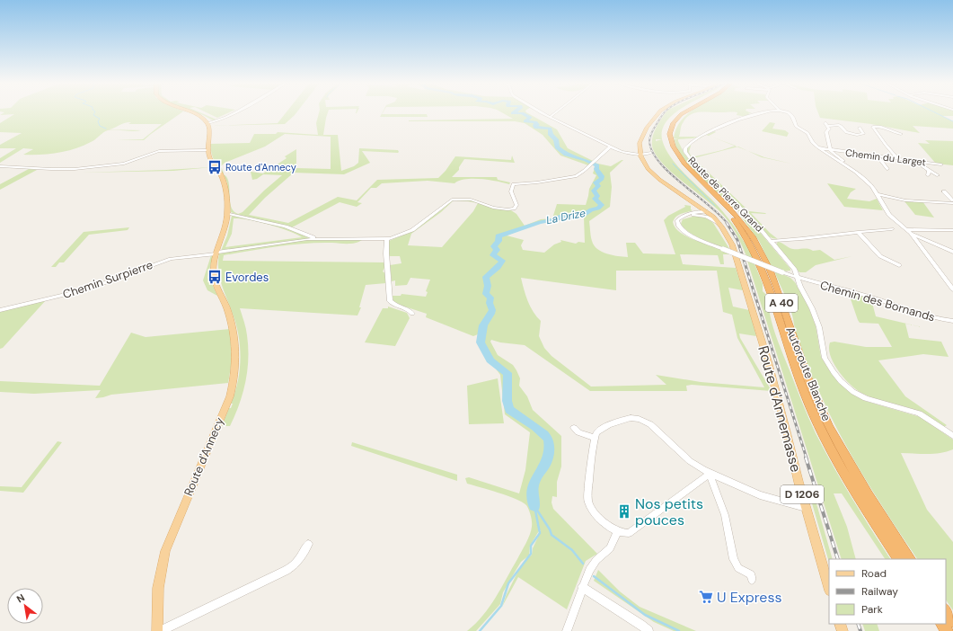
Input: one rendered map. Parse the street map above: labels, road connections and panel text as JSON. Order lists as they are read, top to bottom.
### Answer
{
  "streets": {
    "highway": ["A 40", "Autoroute Blanche"],
    "main road": ["Route d'Annemasse", "Route d'Annecy", "D 1206"],
    "street": [
      "Chemin du Larget",
      "Route de Pierre Grand",
      "Chemin Surpierre",
      "Chemin des Bornands"
    ]
  },
  "crossings": [
    ["Route de Pierre Grand", "Chemin des Bornands"],
    ["Chemin Surpierre", "Route d'Annecy"],
    ["Route d'Annemasse", "D 1206"]
  ],
  "water": ["La Drize"],
  "places": {
    "bus stop": ["Route d'Annecy", "Evordes"],
    "building": ["Nos petits pouces"],
    "supermarket": ["U Express"]
  },
  "legend": ["Road", "Railway", "Park"],
  "north": "top left"
}
